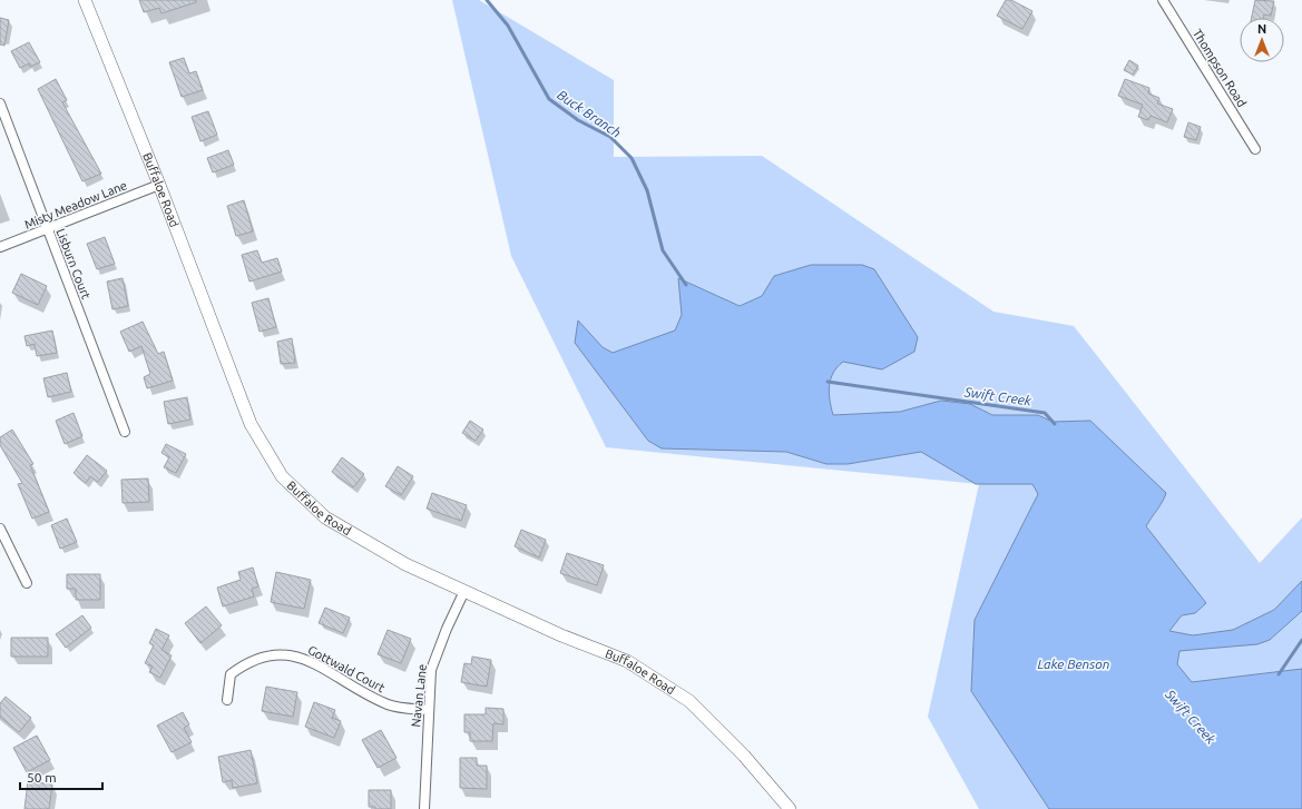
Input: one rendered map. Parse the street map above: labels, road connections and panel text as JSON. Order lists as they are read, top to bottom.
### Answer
{
  "streets": {
    "street": [
      "Thompson Road",
      "Buffaloe Road",
      "Misty Meadow Lane",
      "Lisburn Court",
      "Gottwald Court",
      "Navan Lane"
    ]
  },
  "crossings": [
    ["Buffaloe Road", "Misty Meadow Lane"],
    ["Buffaloe Road", "Navan Lane"],
    ["Misty Meadow Lane", "Lisburn Court"],
    ["Gottwald Court", "Navan Lane"]
  ],
  "water": ["Buck Branch", "Swift Creek", "Lake Benson"],
  "scale_bar": "50 m",
  "north": "top"
}
